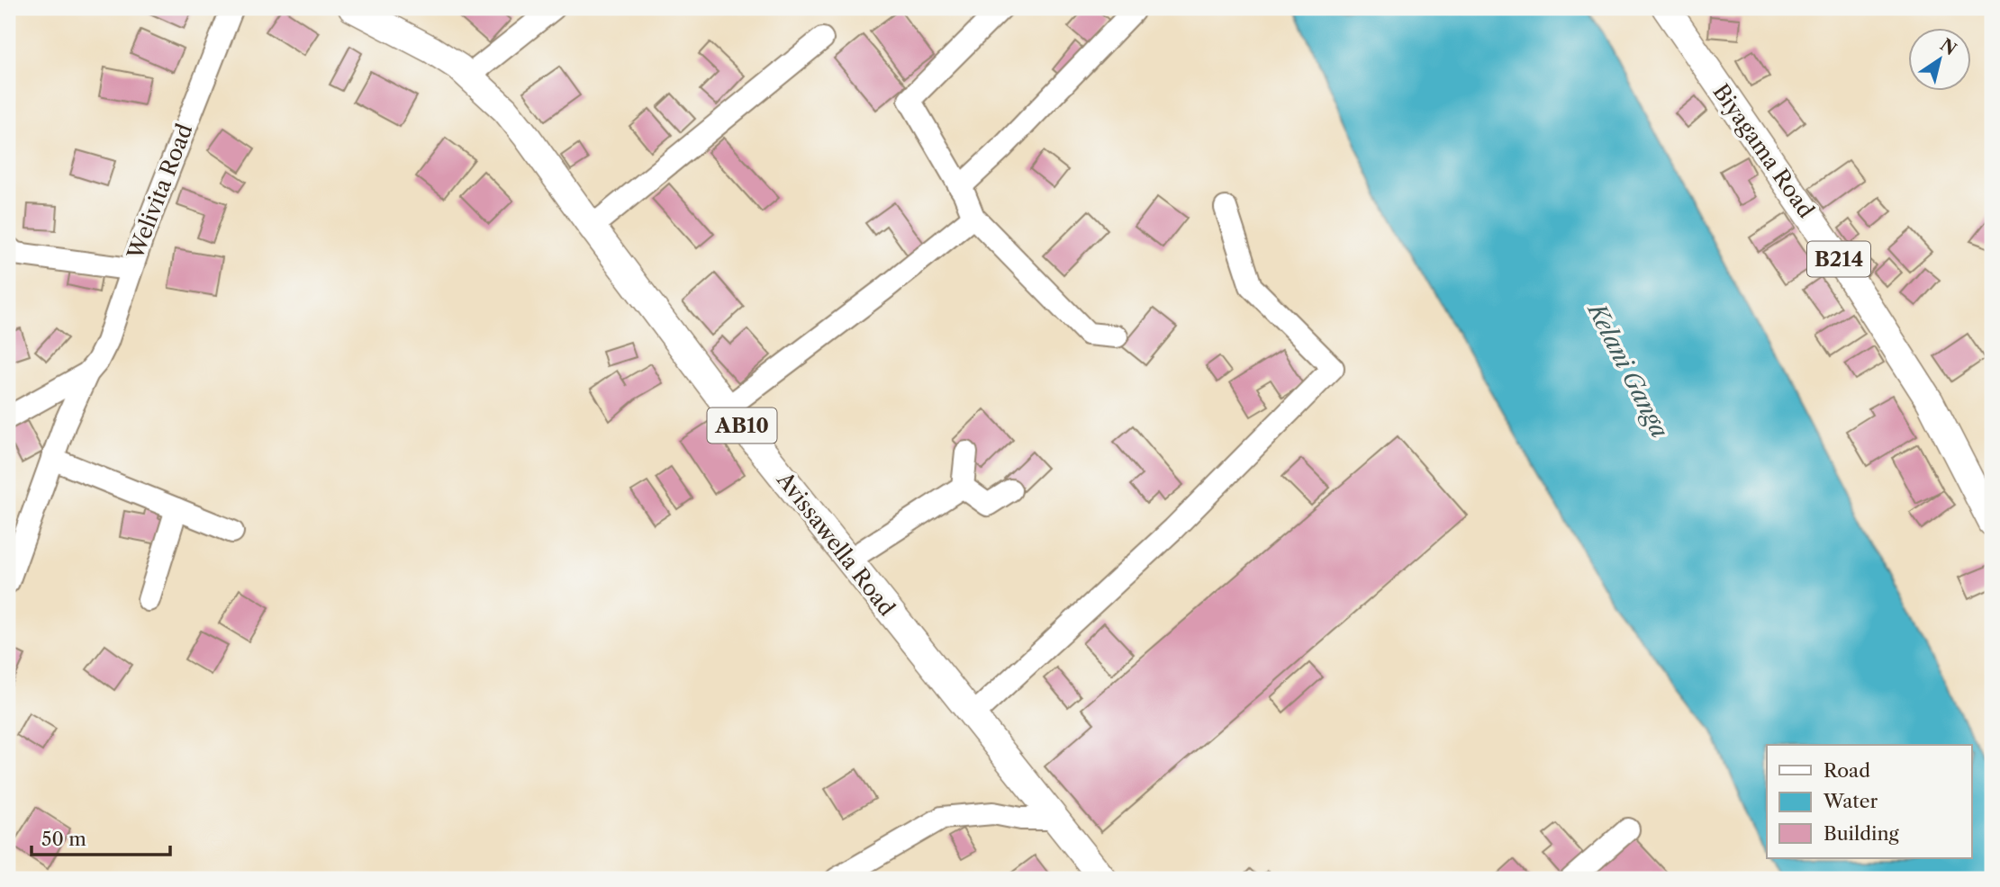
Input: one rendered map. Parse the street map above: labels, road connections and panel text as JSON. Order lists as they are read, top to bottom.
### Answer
{
  "streets": {
    "main road": [
      "Biyagama Road",
      "B214",
      "AB10",
      "Avissawella Road"
    ],
    "street": ["Welivita Road"]
  },
  "water": ["Kelani Ganga"],
  "legend": ["Road", "Water", "Building"],
  "scale_bar": "50 m",
  "north": "top right"
}
